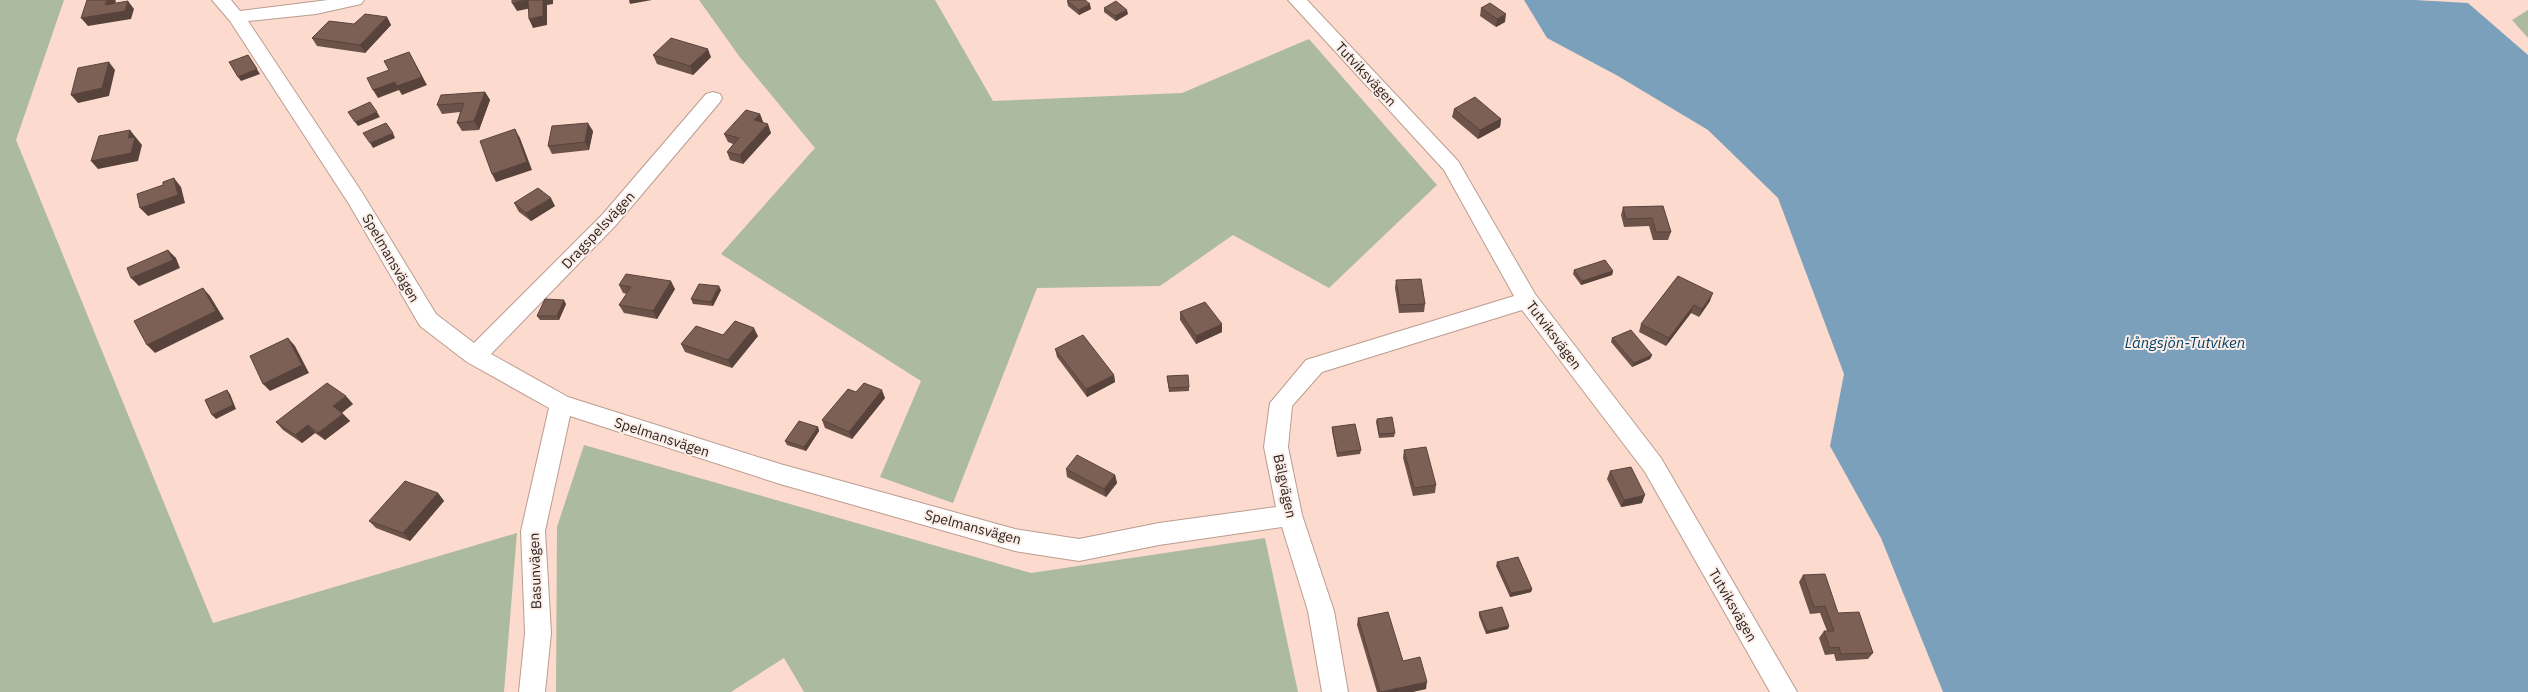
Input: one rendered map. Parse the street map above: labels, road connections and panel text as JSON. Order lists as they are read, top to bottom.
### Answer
{
  "streets": {
    "street": [
      "Tutviksvägen",
      "Dragspelsvägen",
      "Spelmansvägen",
      "Bälgvägen",
      "Basunvägen"
    ]
  },
  "crossings": [
    ["Tutviksvägen", "Bälgvägen"],
    ["Dragspelsvägen", "Spelmansvägen"],
    ["Spelmansvägen", "Bälgvägen"],
    ["Spelmansvägen", "Basunvägen"]
  ],
  "water": ["Långsjön-Tutviken"]
}
